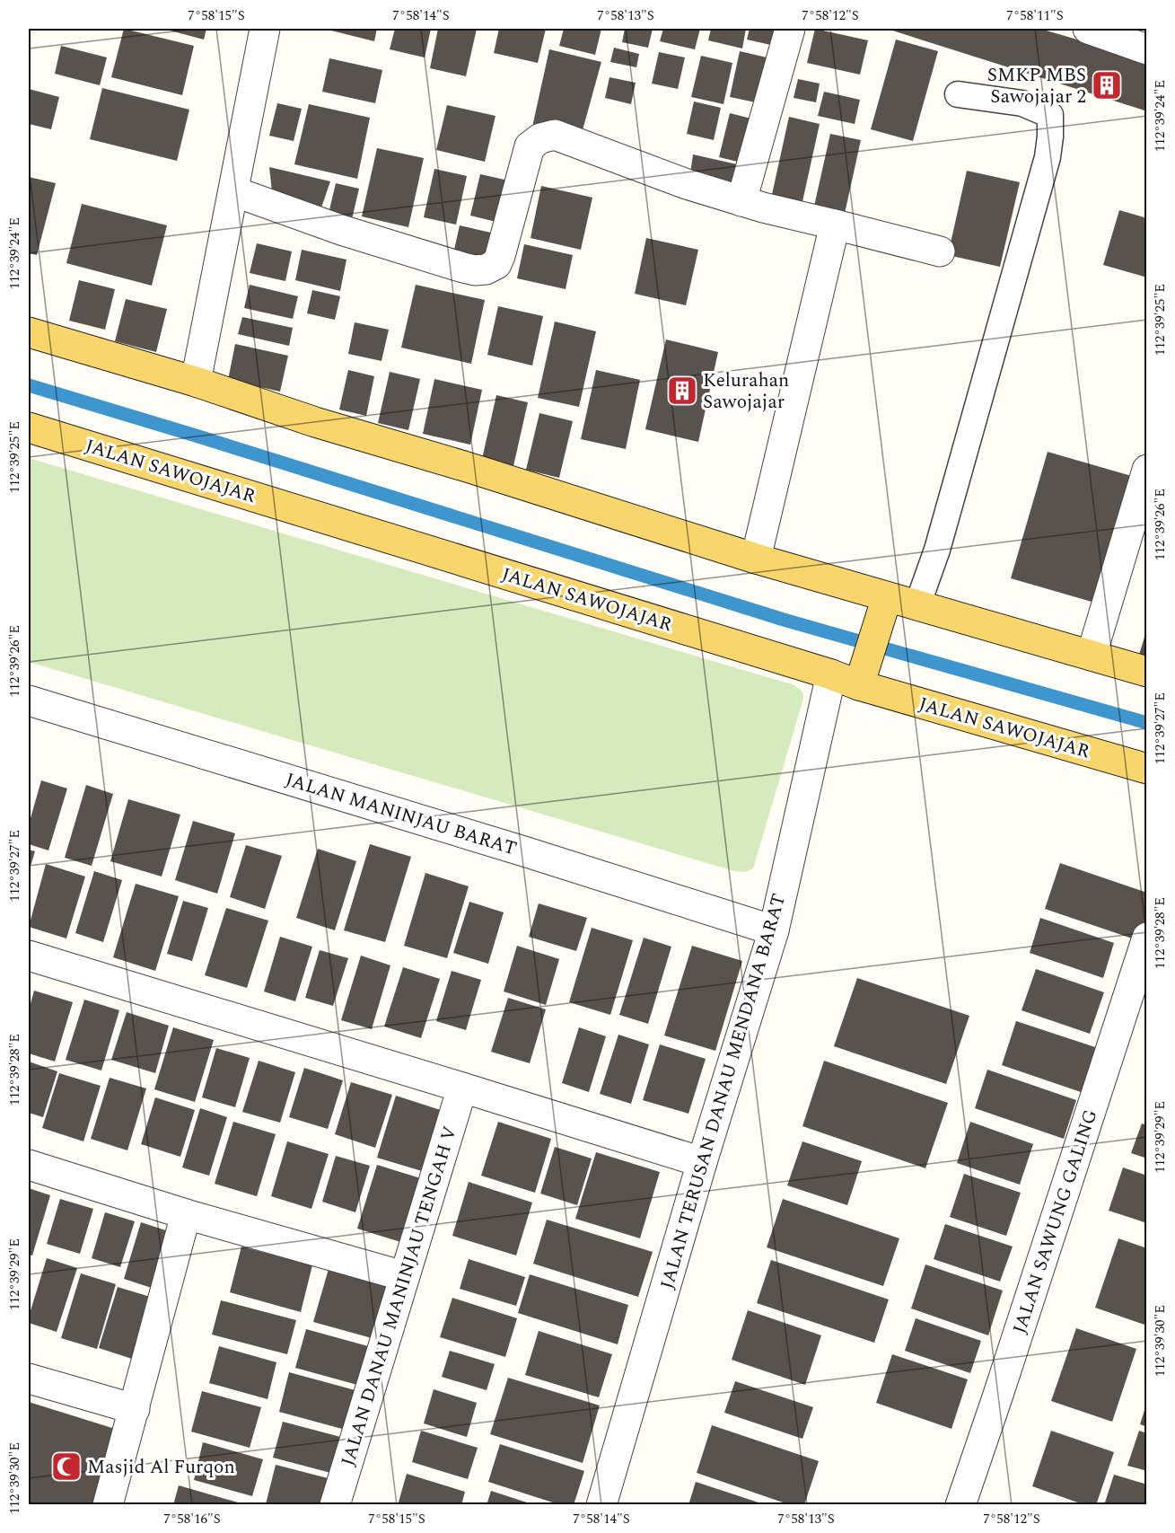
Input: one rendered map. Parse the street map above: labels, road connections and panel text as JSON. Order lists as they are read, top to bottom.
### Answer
{
  "streets": {
    "main road": ["JALAN SAWOJAJAR"],
    "street": [
      "JALAN MANINJAU BARAT",
      "JALAN TERUSAN DANAU MENDANA BARAT",
      "JALAN SAWUNG GALING",
      "JALAN DANAU MANINJAU TENGAH V"
    ]
  },
  "crossings": [
    ["JALAN SAWOJAJAR", "JALAN TERUSAN DANAU MENDANA BARAT"],
    ["JALAN MANINJAU BARAT", "JALAN TERUSAN DANAU MENDANA BARAT"]
  ],
  "places": {
    "building": ["SMKP MBS Sawojajar 2", "Kelurahan Sawojajar"],
    "mosque": ["Masjid Al Furqon"]
  },
  "coordinates": [
    "7°58'15\"S",
    "7°58'14\"S",
    "7°58'13\"S",
    "7°58'12\"S",
    "7°58'11\"S",
    "112°39'24\"E",
    "112°39'25\"E",
    "112°39'26\"E",
    "112°39'27\"E",
    "112°39'28\"E",
    "112°39'29\"E",
    "112°39'30\"E",
    "7°58'16\"S"
  ]
}
